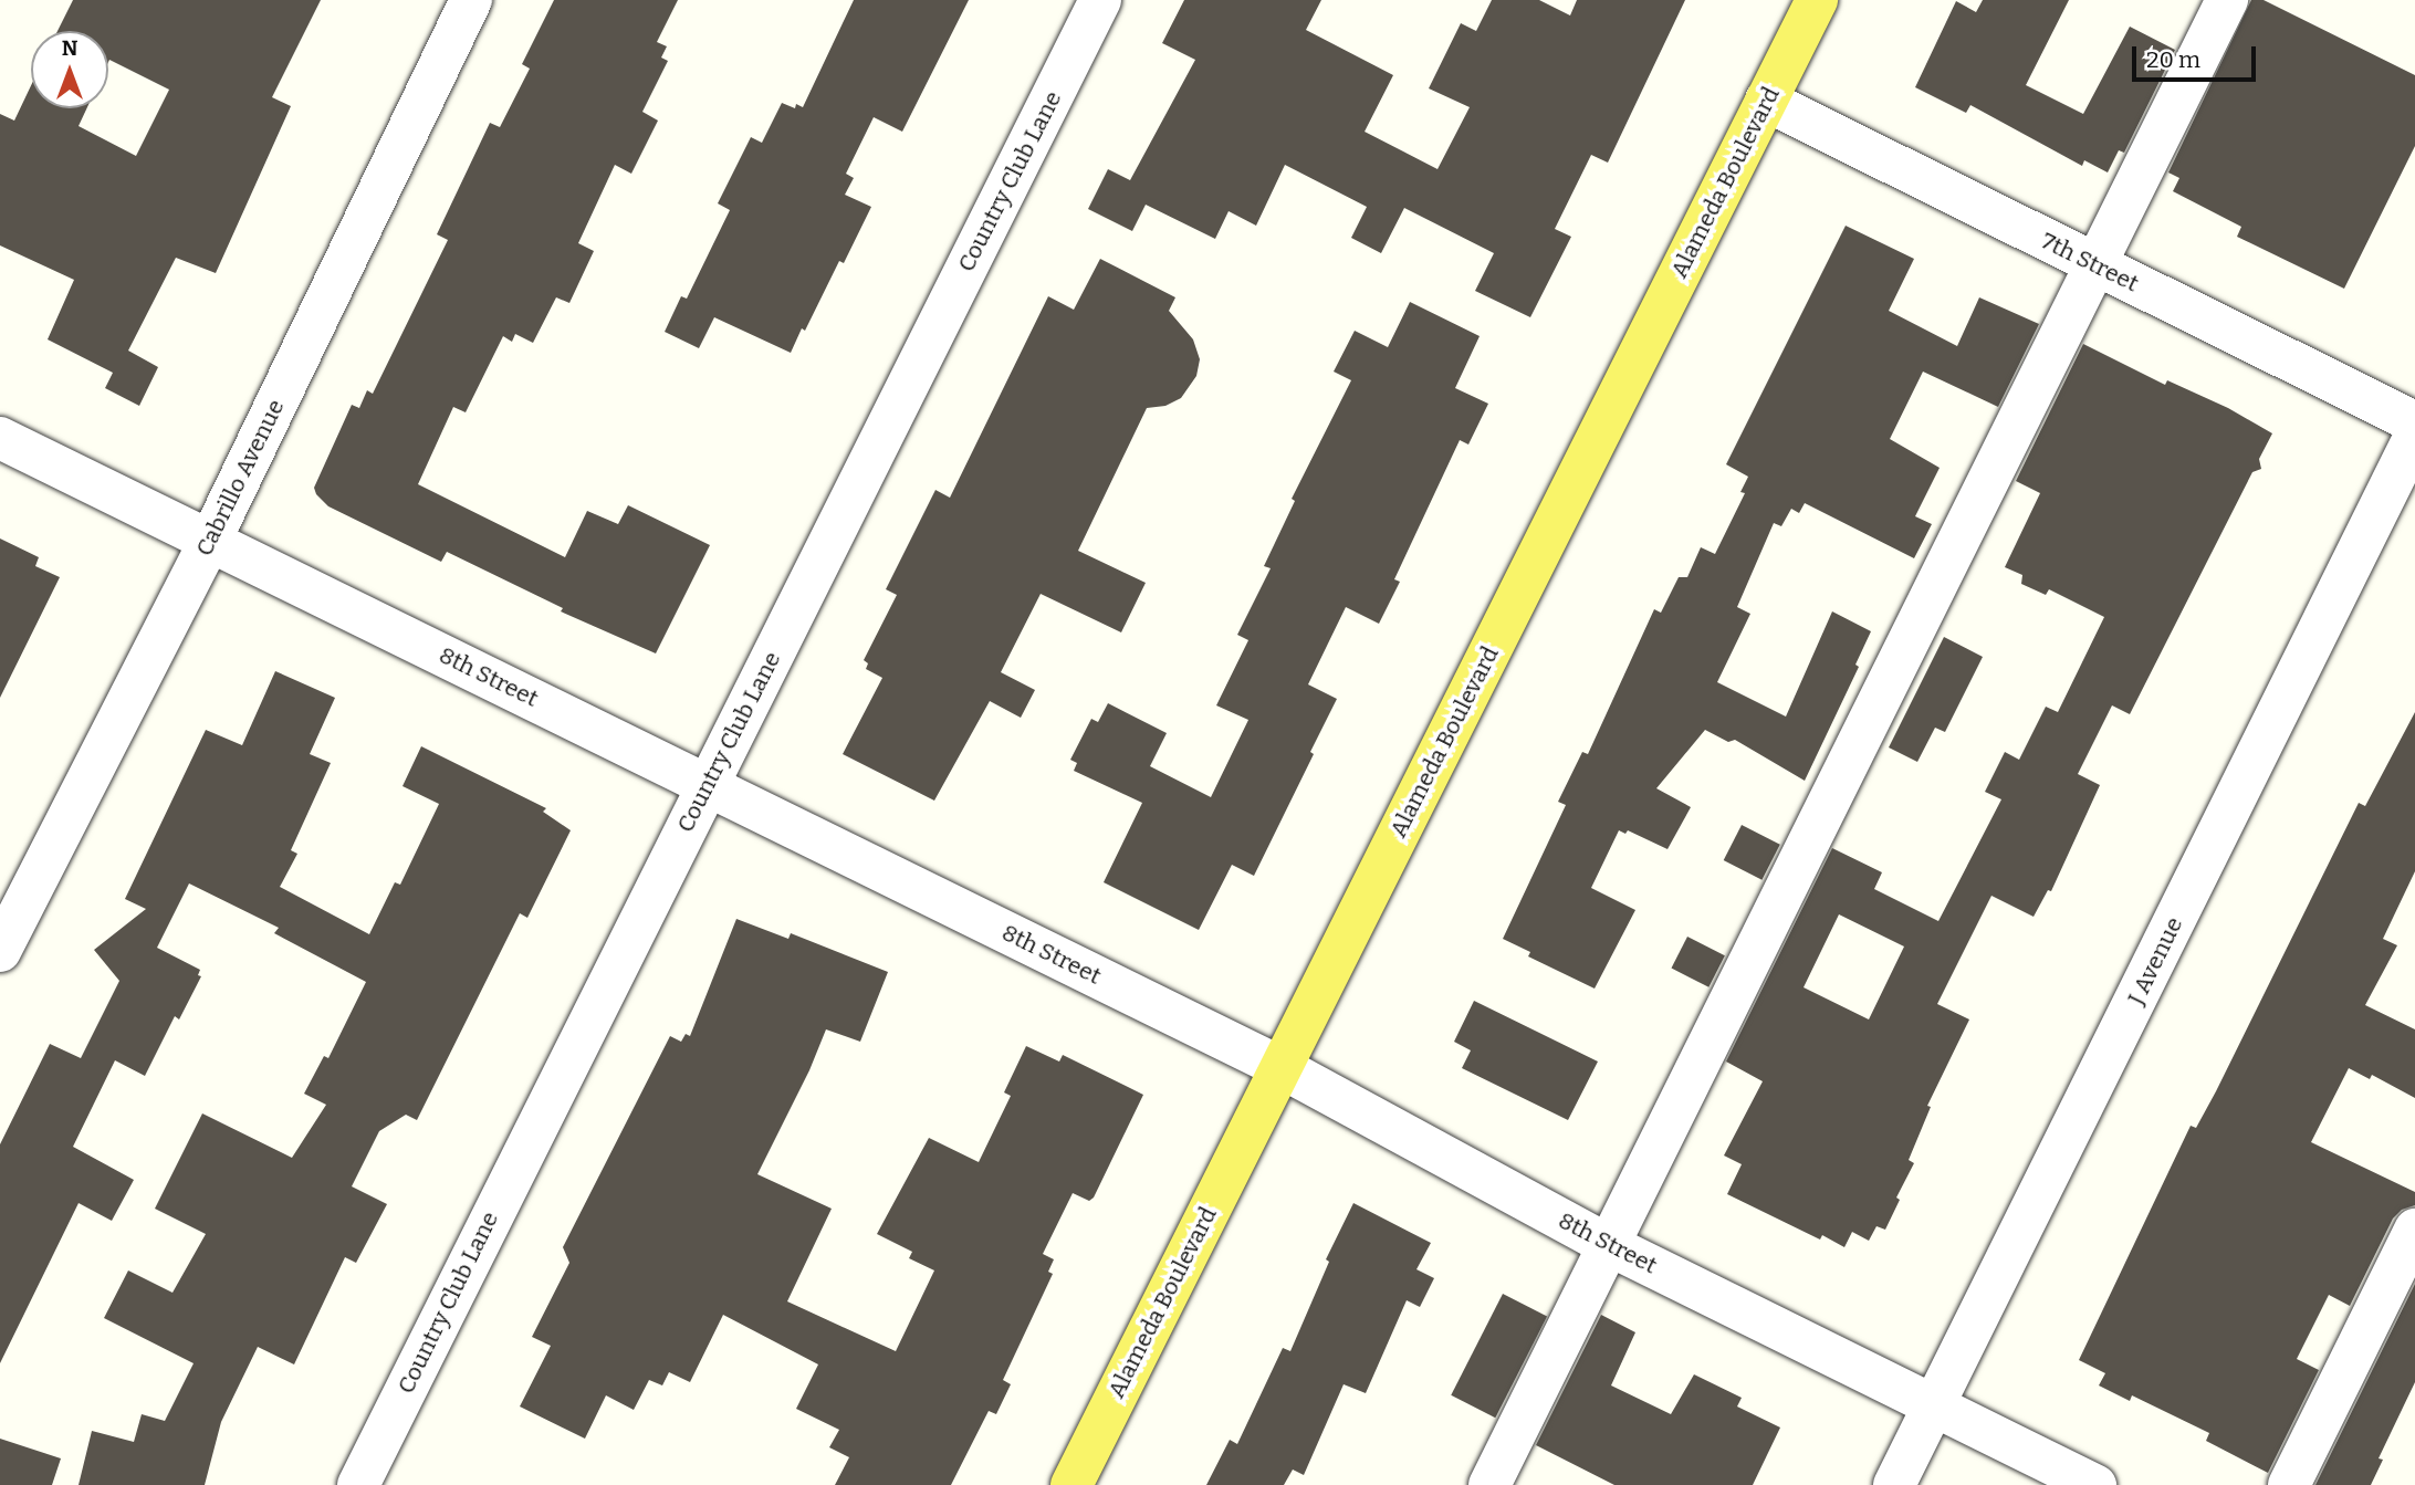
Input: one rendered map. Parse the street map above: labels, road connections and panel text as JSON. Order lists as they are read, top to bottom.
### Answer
{
  "streets": {
    "main road": ["Alameda Boulevard"],
    "street": [
      "Country Club Lane",
      "7th Street",
      "Cabrillo Avenue",
      "8th Street",
      "J Avenue"
    ]
  },
  "crossings": [
    ["Country Club Lane", "8th Street"],
    ["Alameda Boulevard", "7th Street"],
    ["Alameda Boulevard", "8th Street"],
    ["Cabrillo Avenue", "8th Street"],
    ["8th Street", "J Avenue"]
  ],
  "scale_bar": "20 m",
  "north": "top"
}
